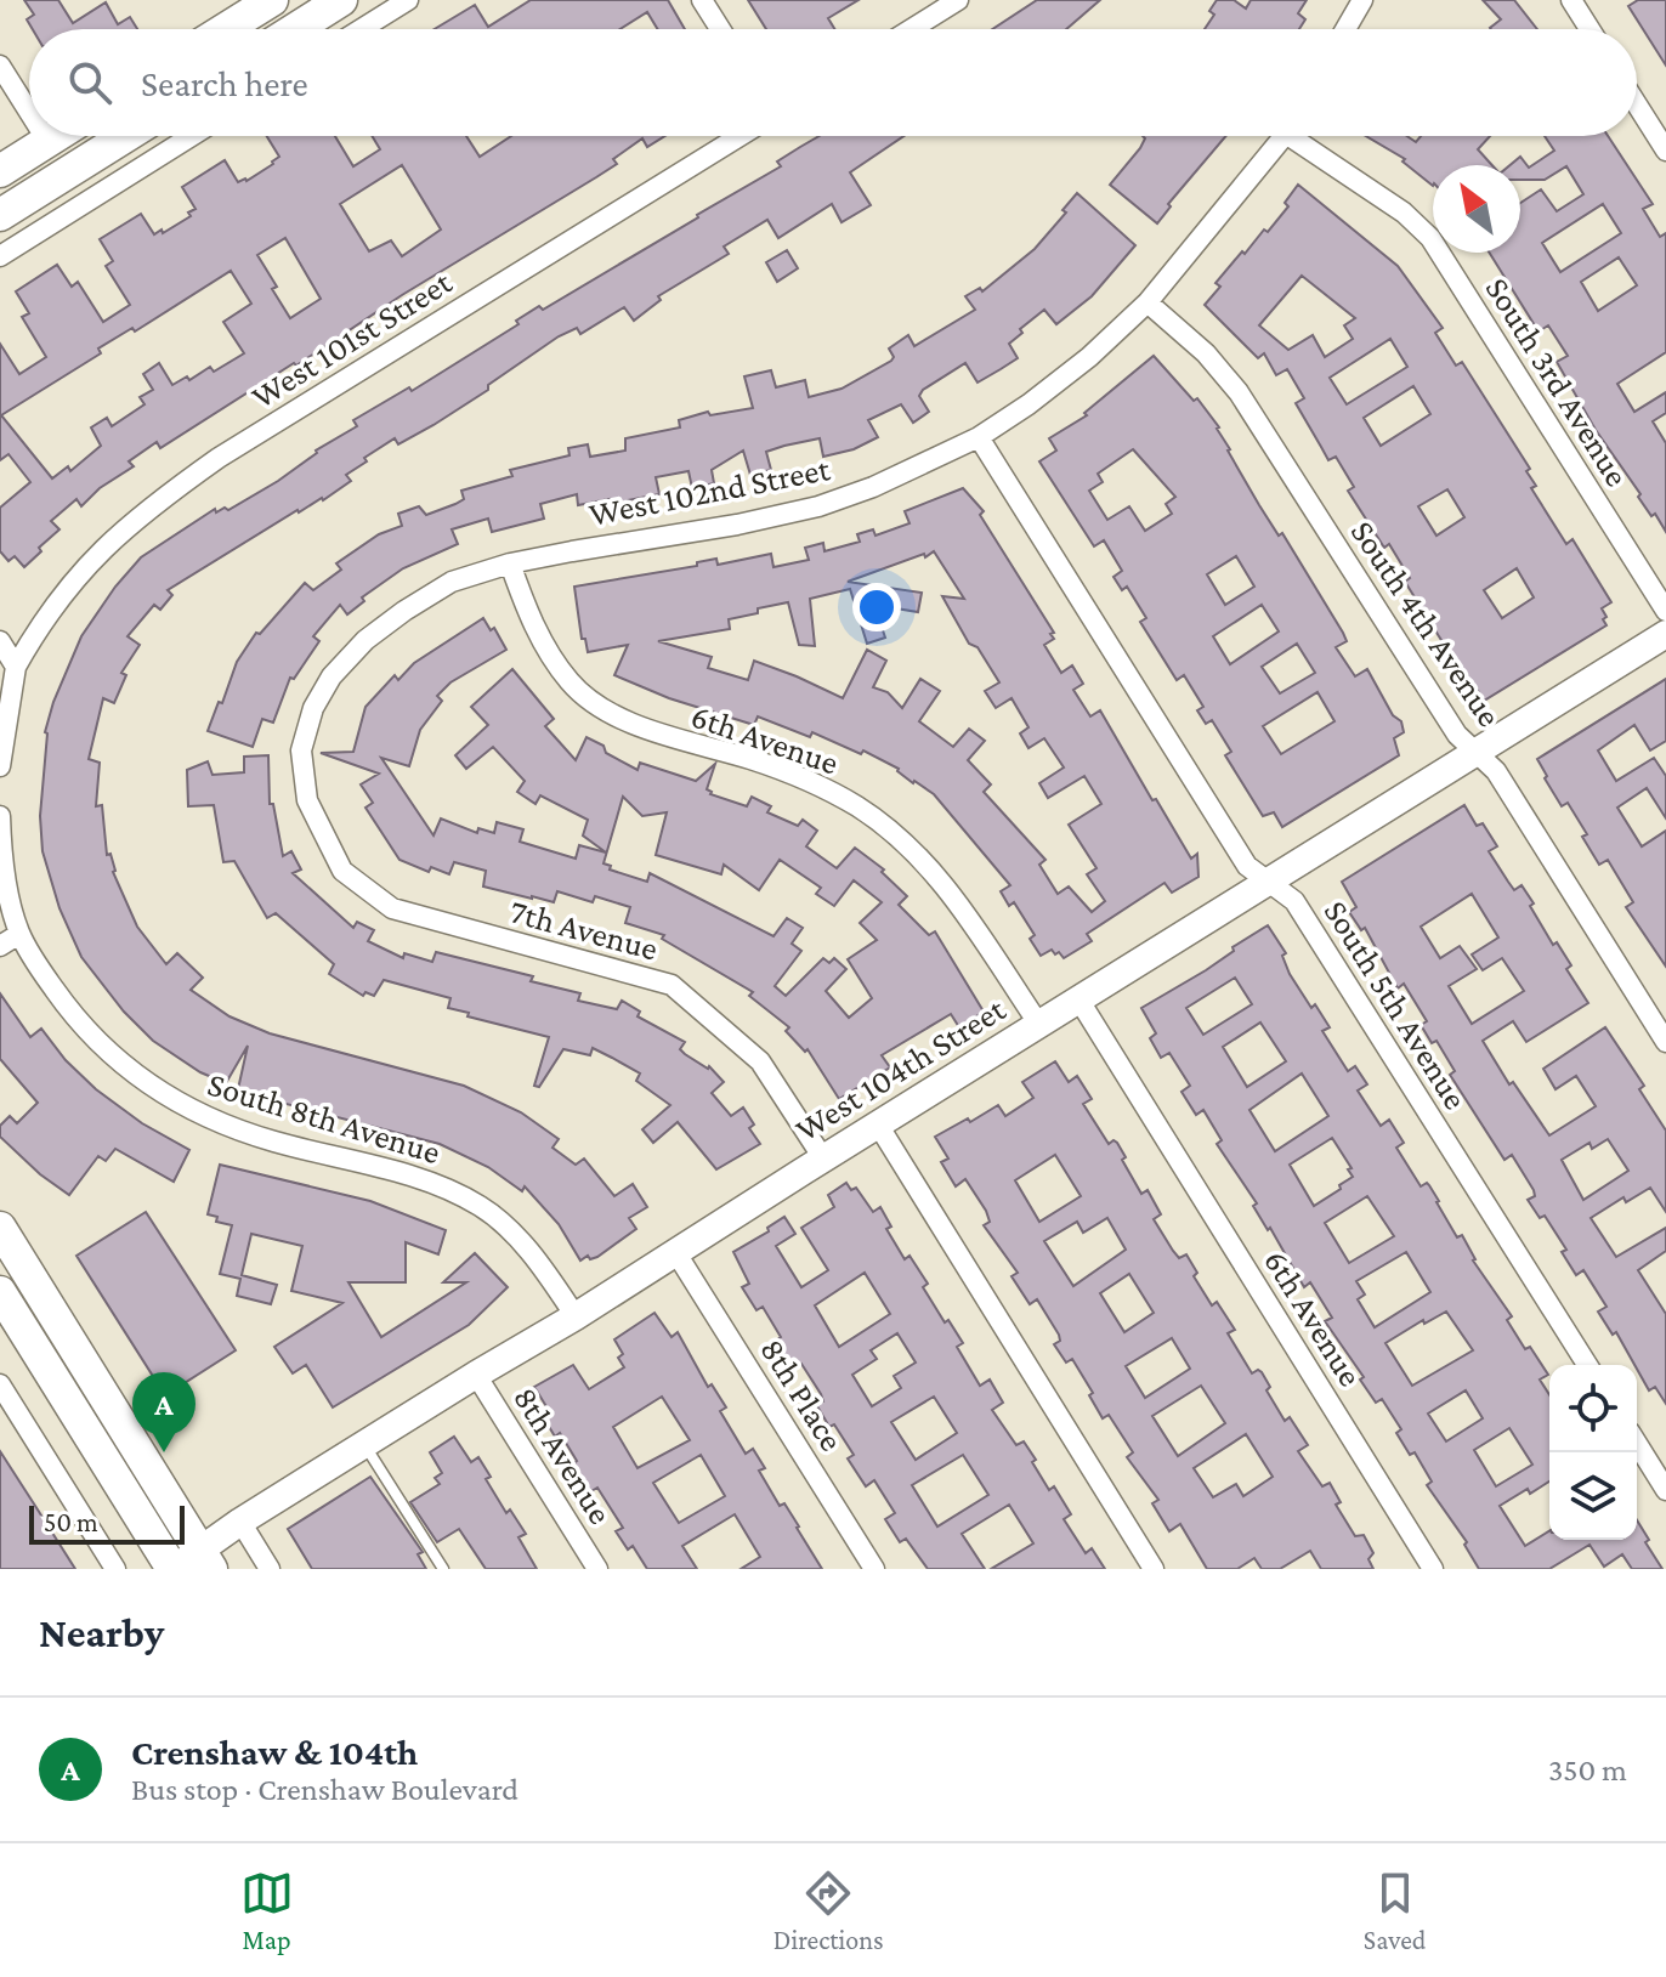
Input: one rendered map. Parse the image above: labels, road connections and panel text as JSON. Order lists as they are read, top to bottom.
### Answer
{
  "streets": {
    "street": [
      "West 101st Street",
      "South 3rd Avenue",
      "West 102nd Street",
      "South 4th Avenue",
      "6th Avenue",
      "7th Avenue",
      "South 5th Avenue",
      "West 104th Street",
      "South 8th Avenue",
      "8th Place",
      "8th Avenue"
    ]
  },
  "crossings": [
    ["West 102nd Street", "South 4th Avenue"],
    ["West 102nd Street", "6th Avenue"],
    ["West 102nd Street", "7th Avenue"],
    ["West 102nd Street", "South 5th Avenue"],
    ["South 4th Avenue", "West 104th Street"],
    ["6th Avenue", "West 104th Street"],
    ["7th Avenue", "West 104th Street"],
    ["South 5th Avenue", "West 104th Street"],
    ["West 104th Street", "South 8th Avenue"],
    ["West 104th Street", "8th Place"],
    ["West 104th Street", "8th Avenue"]
  ],
  "scale_bar": "50 m",
  "north": "top left",
  "page": {
    "search": "Search here",
    "pins": "A",
    "scale": "50 m",
    "heading": "Nearby",
    "list": [
      {
        "mark": "A",
        "name": "Crenshaw & 104th",
        "note": "Bus stop · Crenshaw Boulevard",
        "value": "350 m"
      }
    ],
    "nav": ["Map", "Directions", "Saved"]
  }
}
